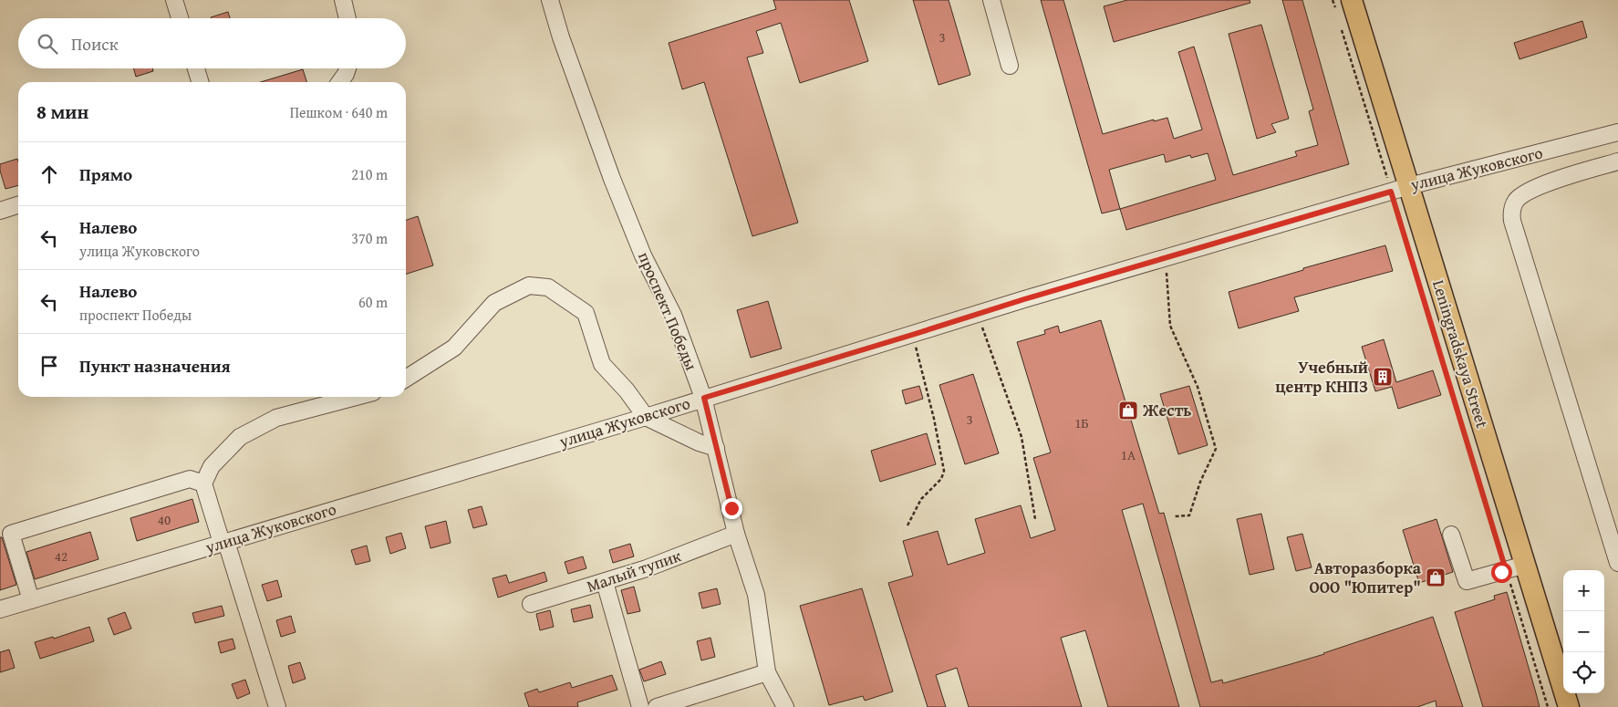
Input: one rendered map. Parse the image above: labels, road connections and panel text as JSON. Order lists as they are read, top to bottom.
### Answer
{
  "streets": {
    "main road": ["Leningradskaya Street"],
    "street": ["улица Жуковского", "проспект Победы", "Малый тупик"]
  },
  "crossings": [
    ["улица Жуковского", "проспект Победы"],
    ["улица Жуковского", "Leningradskaya Street"],
    ["проспект Победы", "Малый тупик"]
  ],
  "places": {
    "building": ["Учебный центр КНПЗ"],
    "shop": ["Жесть", "Авторазборка ООО \"Юпитер\""]
  },
  "house_numbers": [
    "3",
    "3",
    "1Б",
    "1А",
    "40",
    "42"
  ],
  "page": {
    "search": "Поиск",
    "heading": ["8 мин", "Пешком · 640 m"],
    "list": [
      ["Прямо", "210 m"],
      ["Налево", "улица Жуковского", "370 m"],
      ["Налево", "проспект Победы", "60 m"],
      "Пункт назначения"
    ],
    "map_buttons": ["+", "−"]
  }
}
